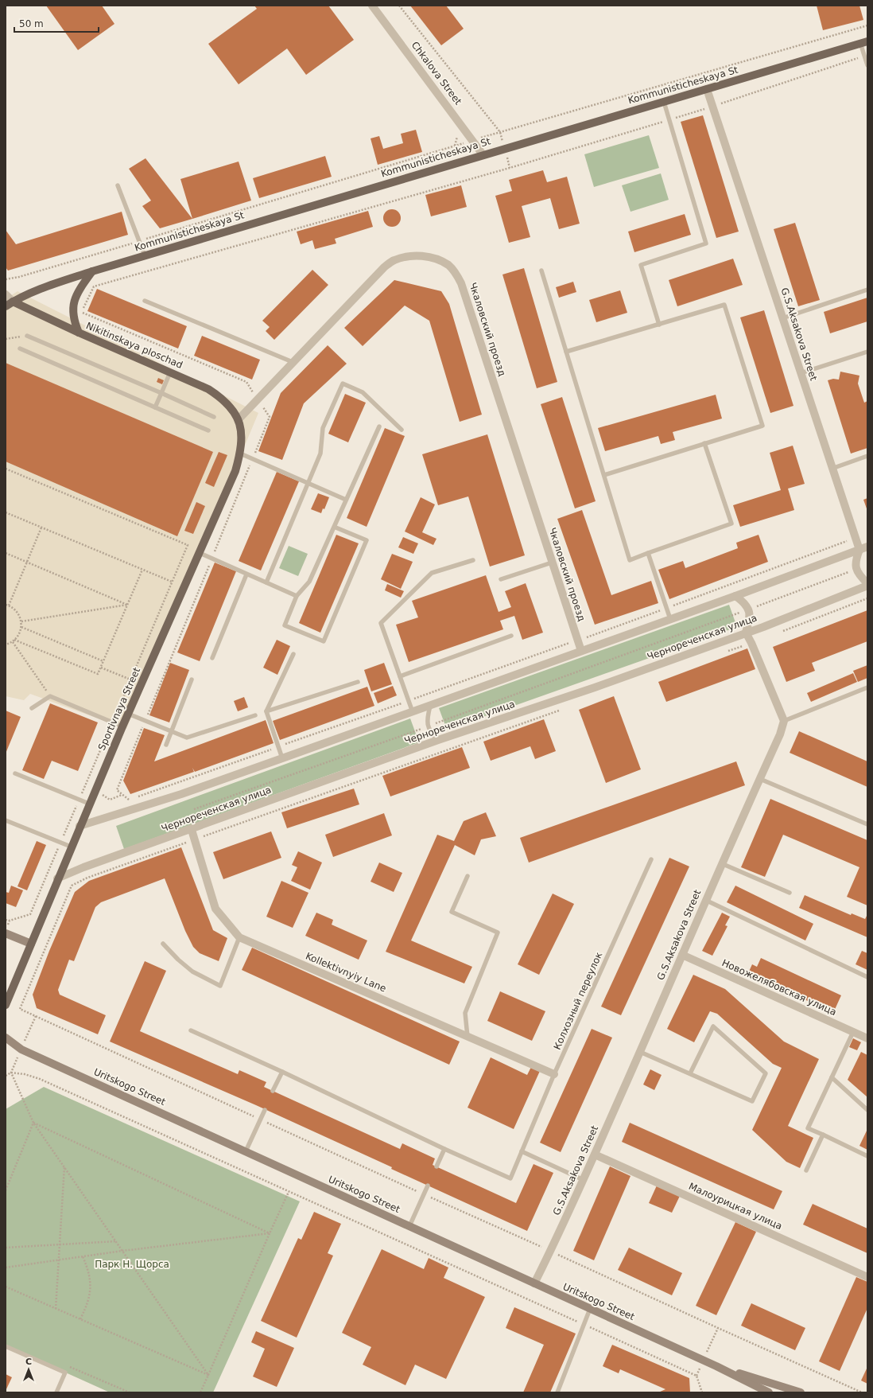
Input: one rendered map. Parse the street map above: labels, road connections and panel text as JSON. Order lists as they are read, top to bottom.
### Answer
{
  "streets": {
    "main road": [
      "Kommunisticheskaya St",
      "Nikitinskaya ploschad",
      "Sportivnaya Street",
      "Uritskogo Street"
    ],
    "street": [
      "Chkalova Street",
      "Чкаловский проезд",
      "G.S.Aksakova Street",
      "Чернореченская улица",
      "Kollektivnyiy Lane",
      "Новожелябовская улица",
      "Малоурицкая улица"
    ],
    "lane": ["Колхозный переулок"]
  },
  "crossings": [
    ["Chkalova Street", "Kommunisticheskaya St"],
    ["Kommunisticheskaya St", "G.S.Aksakova Street"],
    ["Kommunisticheskaya St", "Nikitinskaya ploschad"],
    ["Чкаловский проезд", "Nikitinskaya ploschad"],
    ["Чкаловский проезд", "Sportivnaya Street"],
    ["G.S.Aksakova Street", "Новожелябовская улица"],
    ["G.S.Aksakova Street", "Uritskogo Street"],
    ["G.S.Aksakova Street", "Малоурицкая улица"],
    ["Nikitinskaya ploschad", "Sportivnaya Street"],
    ["Чернореченская улица", "Sportivnaya Street"],
    ["Чернореченская улица", "Kollektivnyiy Lane"],
    ["Kollektivnyiy Lane", "Колхозный переулок"]
  ],
  "parks": ["Парк Н. Щорса"],
  "scale_bar": "50 m",
  "north": "top"
}
